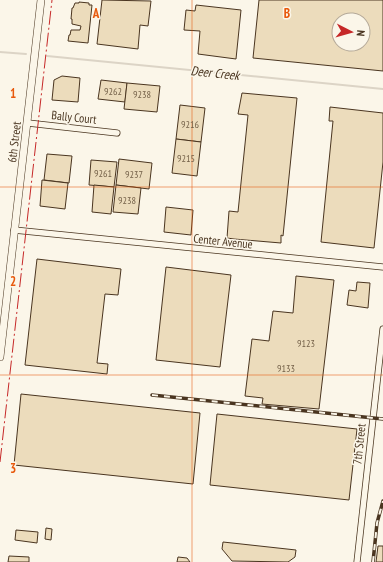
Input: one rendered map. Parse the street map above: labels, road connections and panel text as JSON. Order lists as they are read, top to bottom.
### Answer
{
  "streets": {
    "main road": ["6th Street"],
    "street": ["Bally Court", "Center Avenue", "7th Street"]
  },
  "crossings": [
    ["Bally Court", "6th Street"],
    ["6th Street", "Center Avenue"]
  ],
  "water": ["Deer Creek"],
  "house_numbers": [
    "9262",
    "9238",
    "9216",
    "9215",
    "9261",
    "9237",
    "9238",
    "9123",
    "9133"
  ],
  "north": "right",
  "grid": {
    "columns": ["A", "B"],
    "rows": ["1", "2", "3"]
  }
}
